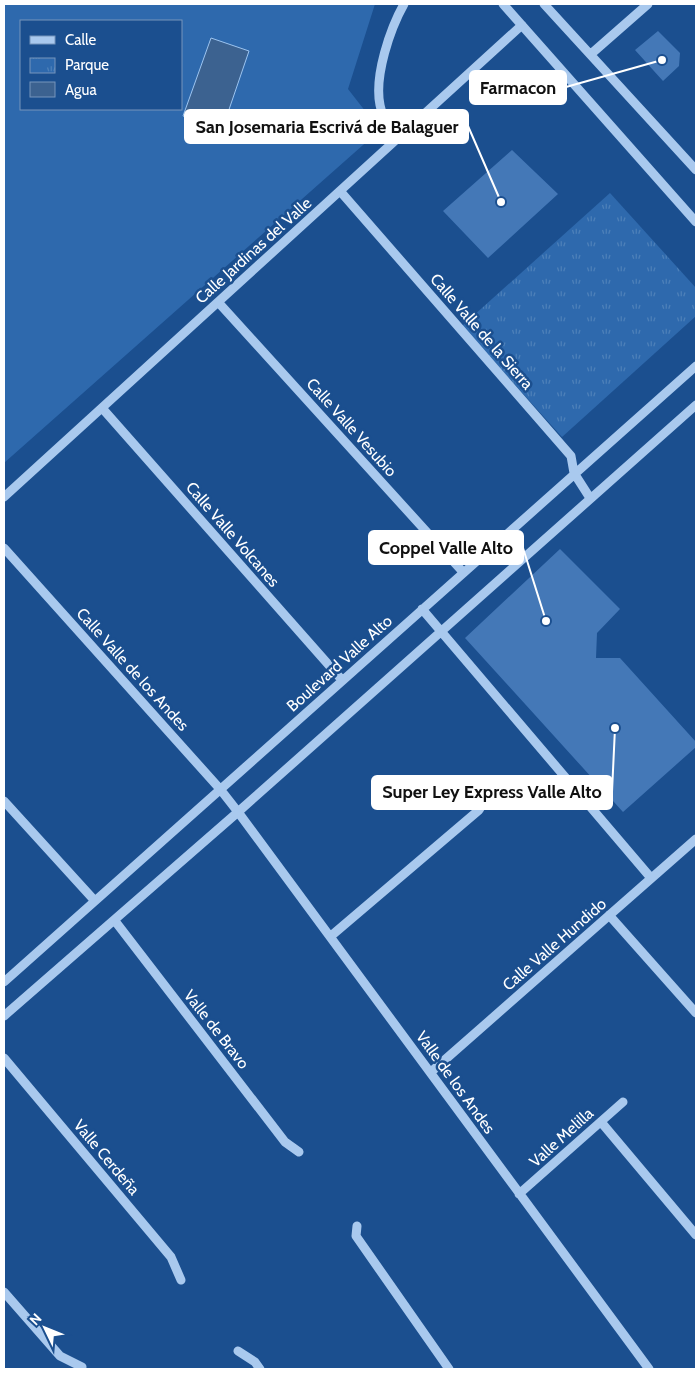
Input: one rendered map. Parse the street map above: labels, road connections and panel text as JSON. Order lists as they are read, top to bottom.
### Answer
{
  "streets": {
    "street": [
      "Calle Jardinas del Valle",
      "Calle Valle de la Sierra",
      "Calle Valle Vesubio",
      "Calle Valle Volcanes",
      "Boulevard Valle Alto",
      "Calle Valle de los Andes",
      "Calle Valle Hundido",
      "Valle de Bravo",
      "Valle de los Andes",
      "Valle Melilla",
      "Valle Cerdeña"
    ]
  },
  "crossings": [
    ["Calle Jardinas del Valle", "Calle Valle de la Sierra"],
    ["Calle Jardinas del Valle", "Calle Valle Vesubio"],
    ["Calle Jardinas del Valle", "Calle Valle Volcanes"],
    ["Calle Valle de la Sierra", "Boulevard Valle Alto"],
    ["Calle Valle Vesubio", "Boulevard Valle Alto"],
    ["Calle Valle Volcanes", "Boulevard Valle Alto"],
    ["Boulevard Valle Alto", "Calle Valle de los Andes"],
    ["Calle Valle de los Andes", "Valle de los Andes"],
    ["Calle Valle Hundido", "Valle de los Andes"],
    ["Valle de los Andes", "Valle Melilla"]
  ],
  "places": [
    "Farmacon",
    "San Josemaria Escrivá de Balaguer",
    "Coppel Valle Alto",
    "Super Ley Express Valle Alto"
  ],
  "legend": ["Calle", "Parque", "Agua"],
  "north": "top left"
}
